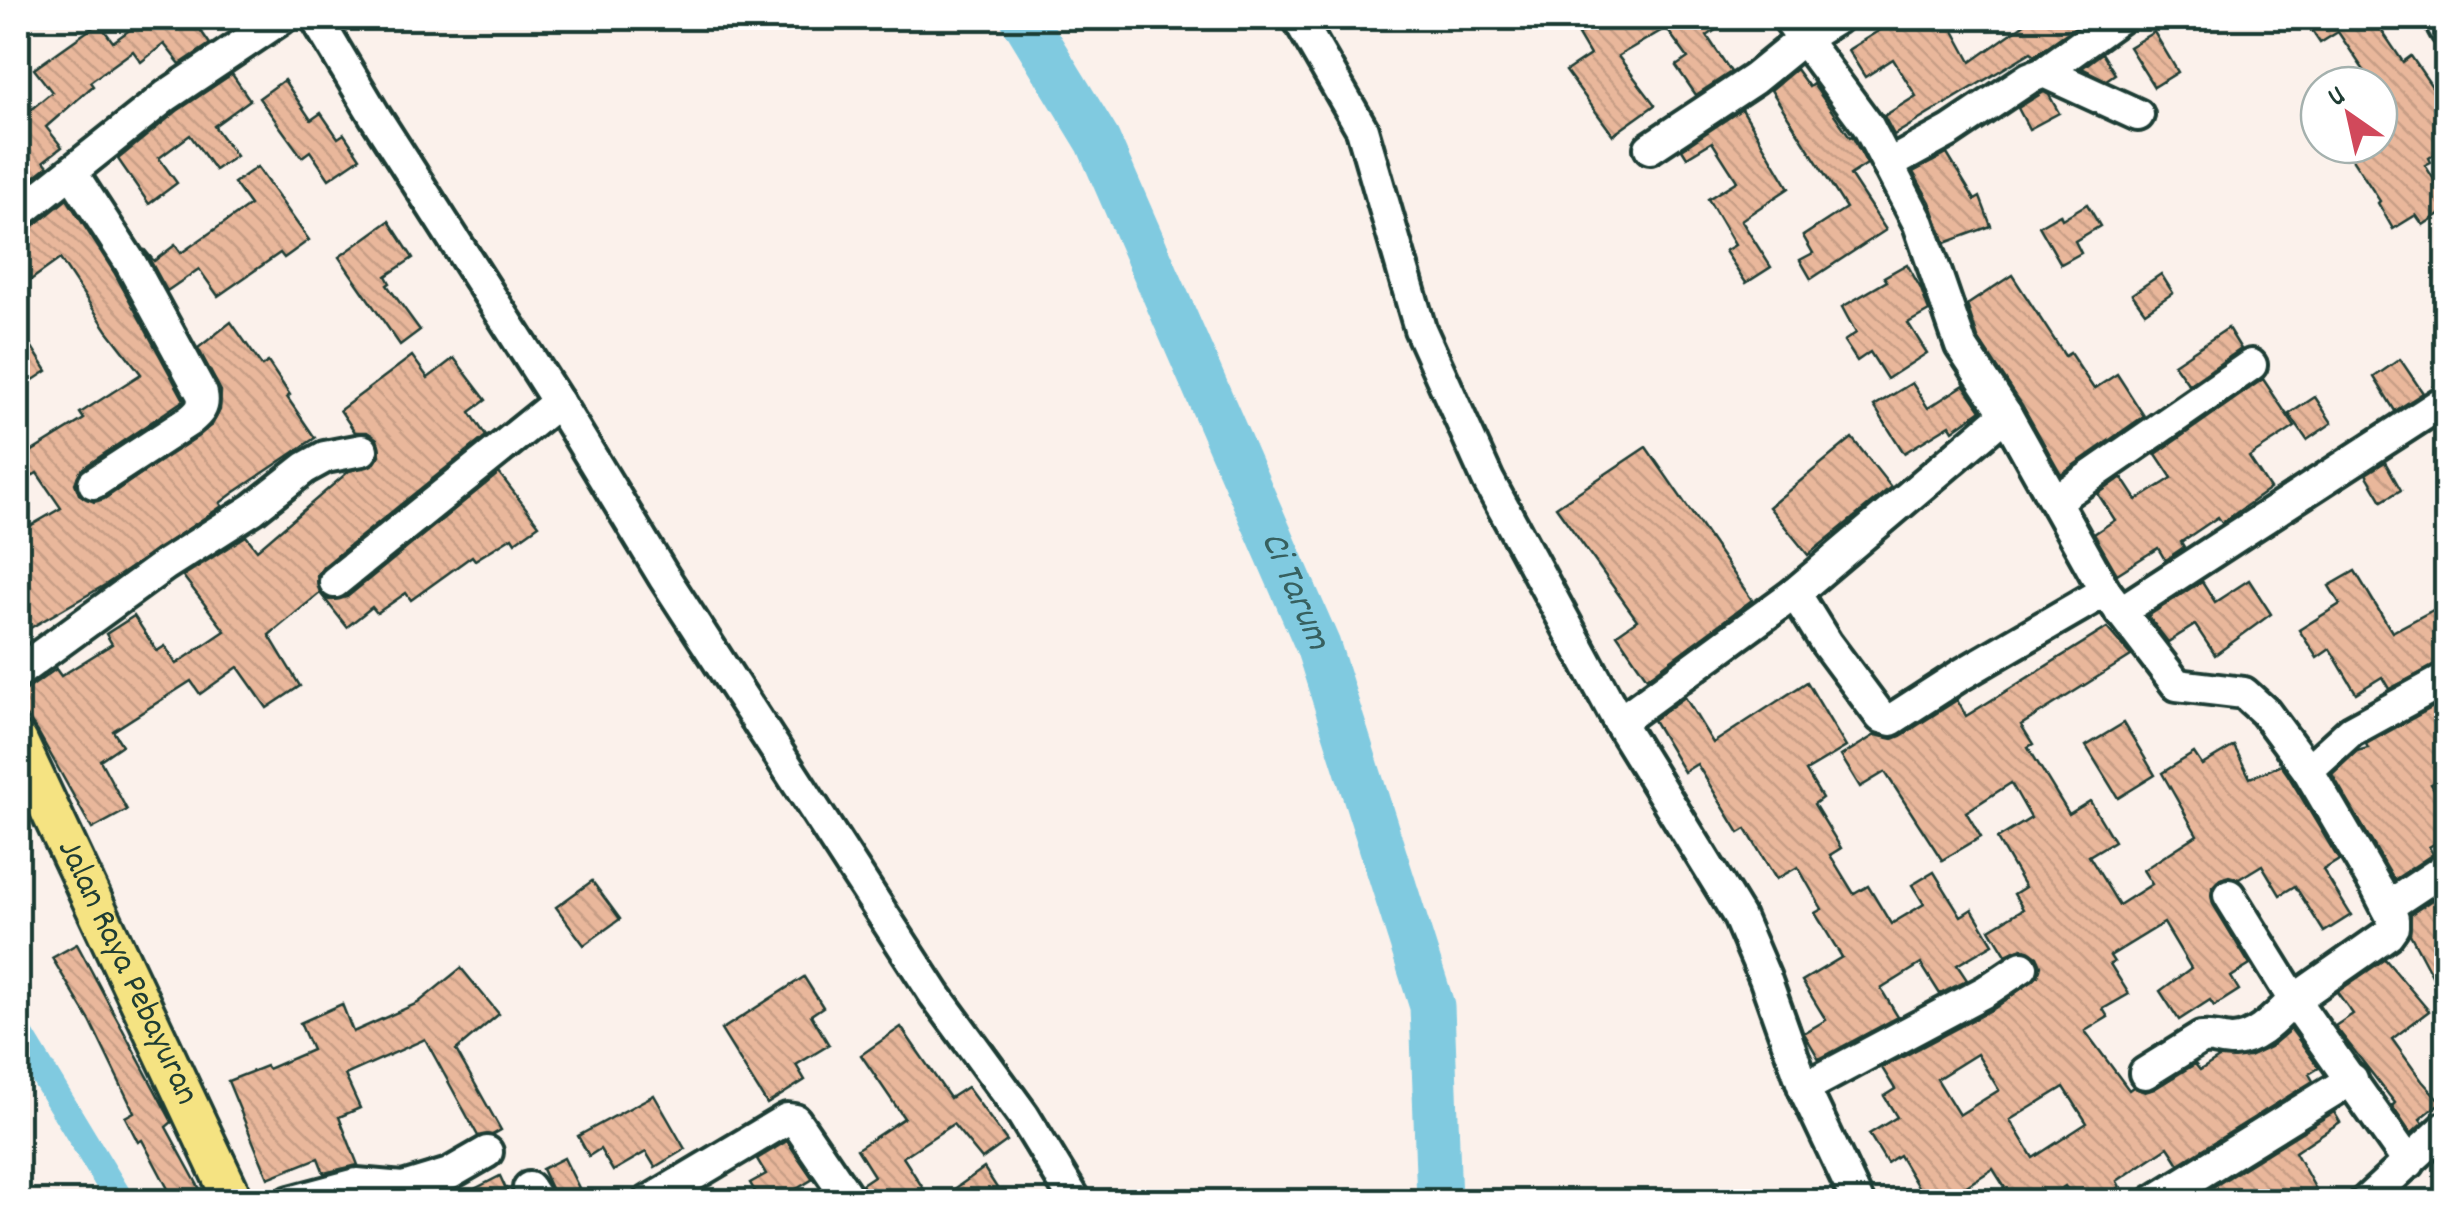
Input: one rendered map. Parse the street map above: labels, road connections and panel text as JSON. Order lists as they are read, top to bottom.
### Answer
{
  "streets": {
    "main road": ["Jalan Raya Pebayuran"]
  },
  "water": ["Ci Tarum"],
  "north": "top left"
}
